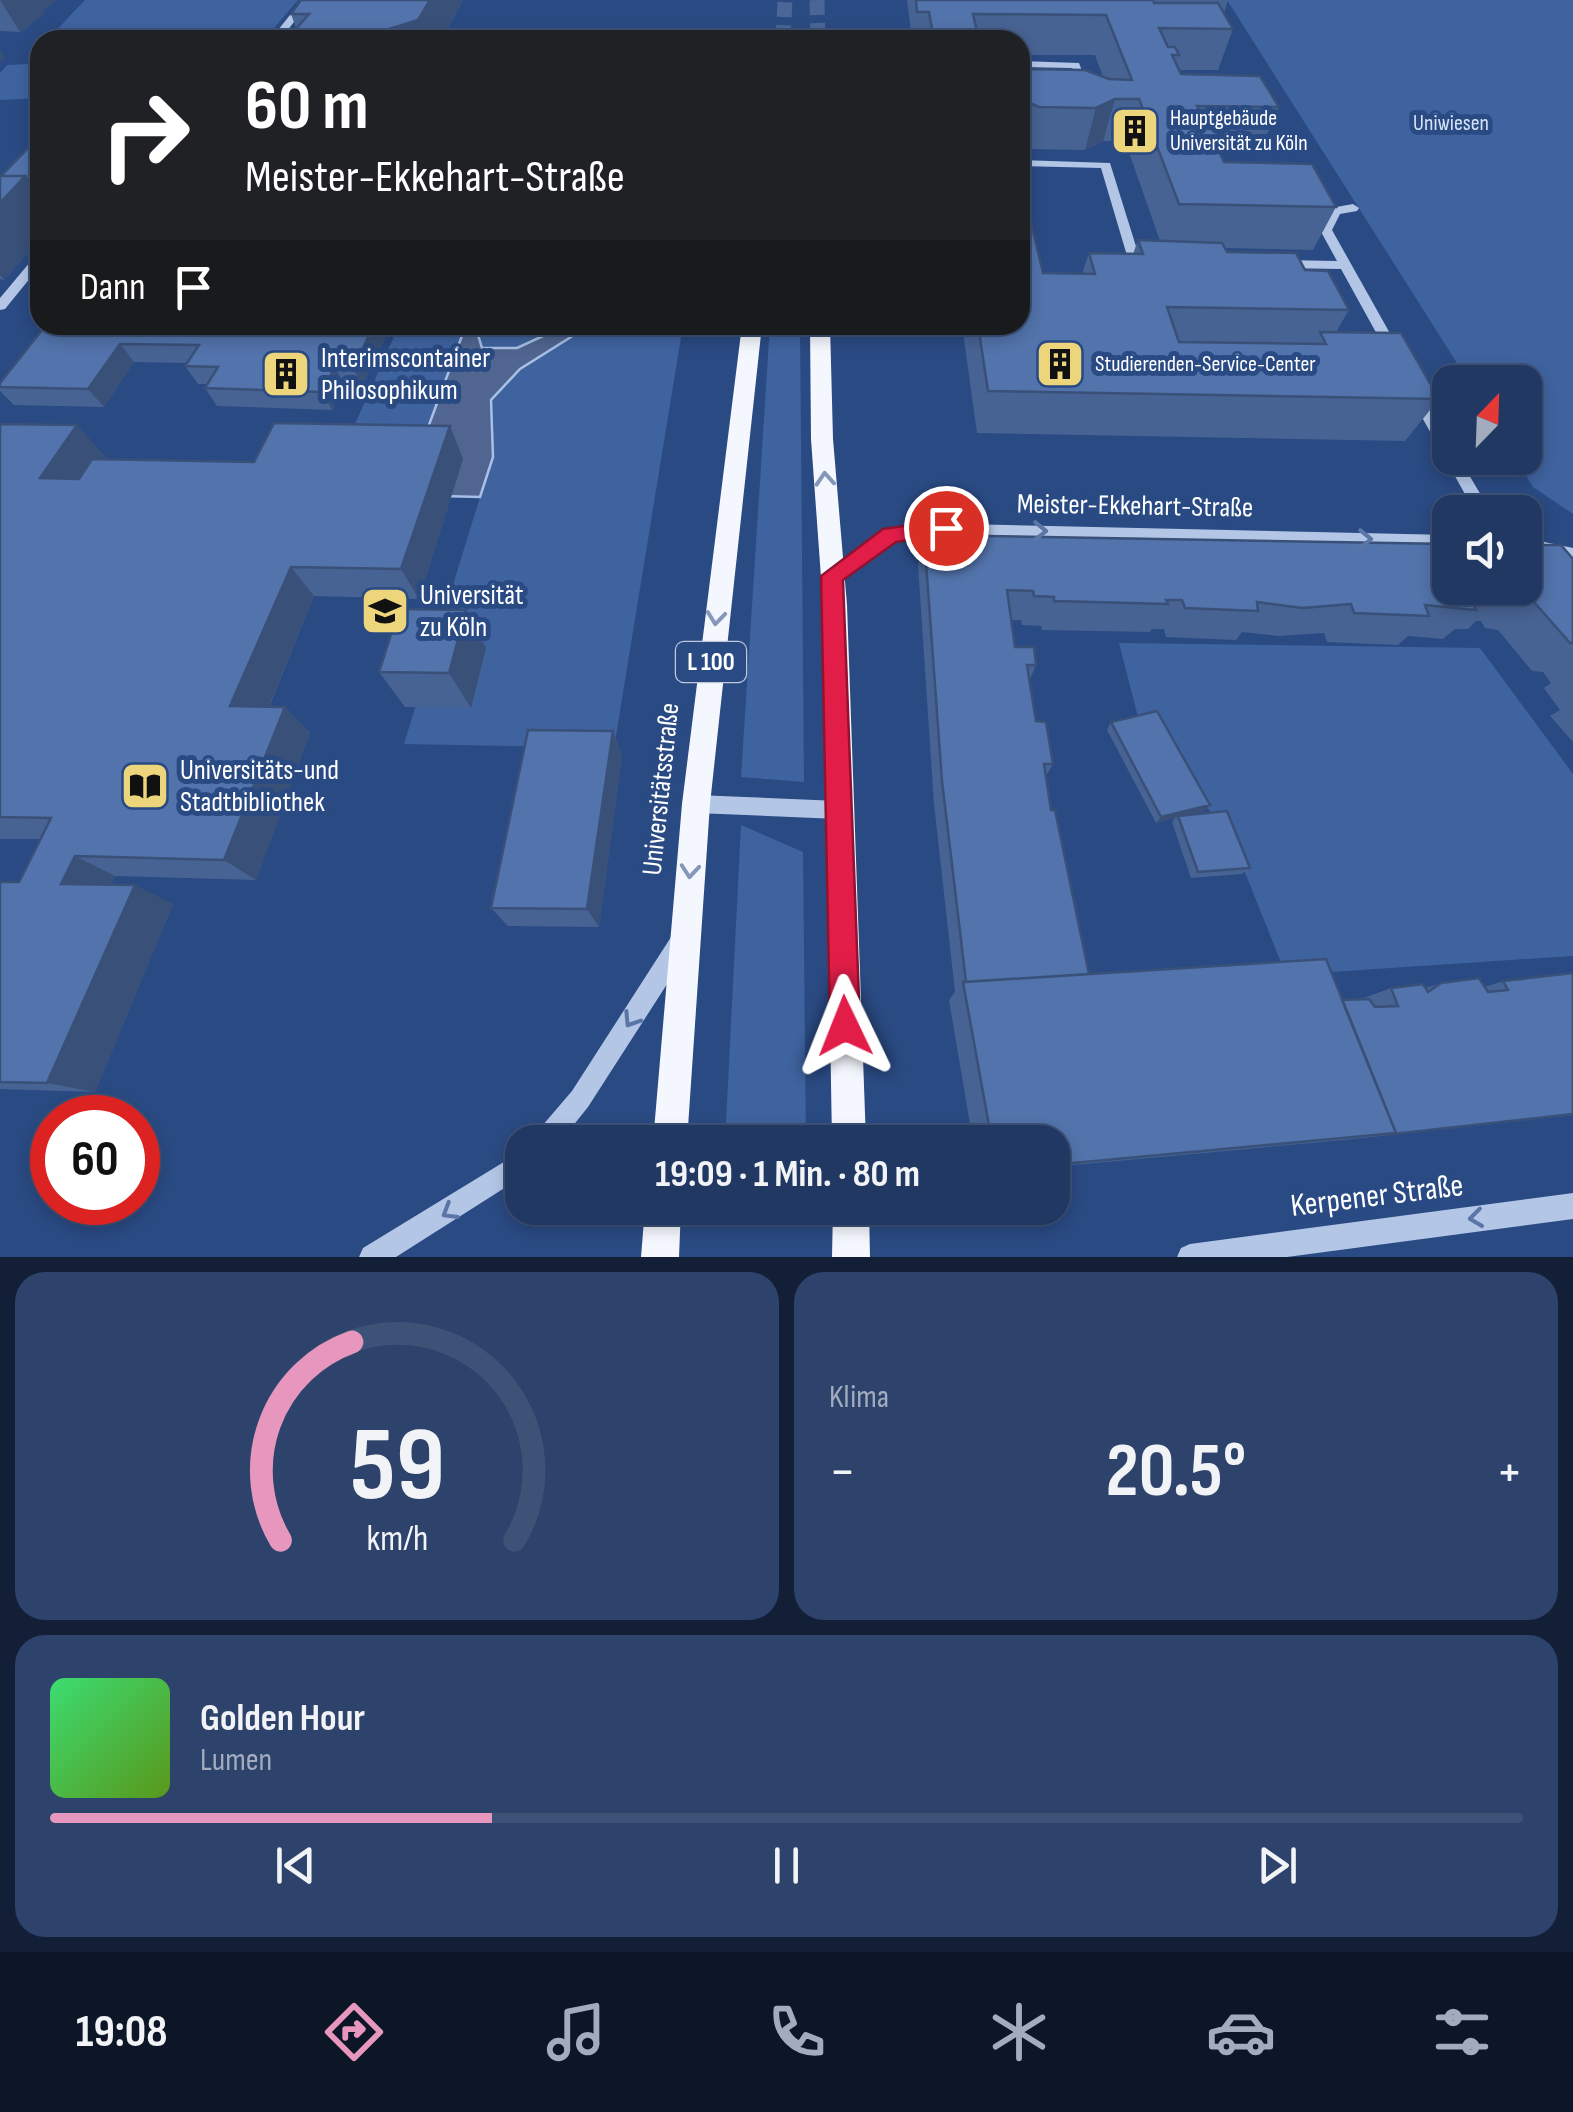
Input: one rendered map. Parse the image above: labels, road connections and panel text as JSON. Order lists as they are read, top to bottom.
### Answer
{
  "streets": {
    "main road": ["L 100", "Universitätsstraße"],
    "street": ["Meister-Ekkehart-Straße", "Kerpener Straße"]
  },
  "one_way": ["Meister-Ekkehart-Straße", "Kerpener Straße"],
  "parks": ["Uniwiesen"],
  "places": {
    "building": ["Hauptgebäude Universität zu Köln", "Studierenden-Service-Center", "Interimscontainer Philosophikum"],
    "school or university": ["Universität zu Köln"],
    "library": ["Universitäts-und Stadtbibliothek"]
  },
  "north": "top right",
  "page": {
    "turn": ["60 m", "Meister-Ekkehart-Straße"],
    "then": "Dann",
    "limit": "60",
    "trip": "19:09 · 1 Min. · 80 m",
    "tile": "Klima",
    "heat": ["−", "20.5°", "+"],
    "song": ["Golden Hour", "Lumen"],
    "tabs": "19:08",
    "gauge": ["59", "km/h"]
  }
}
